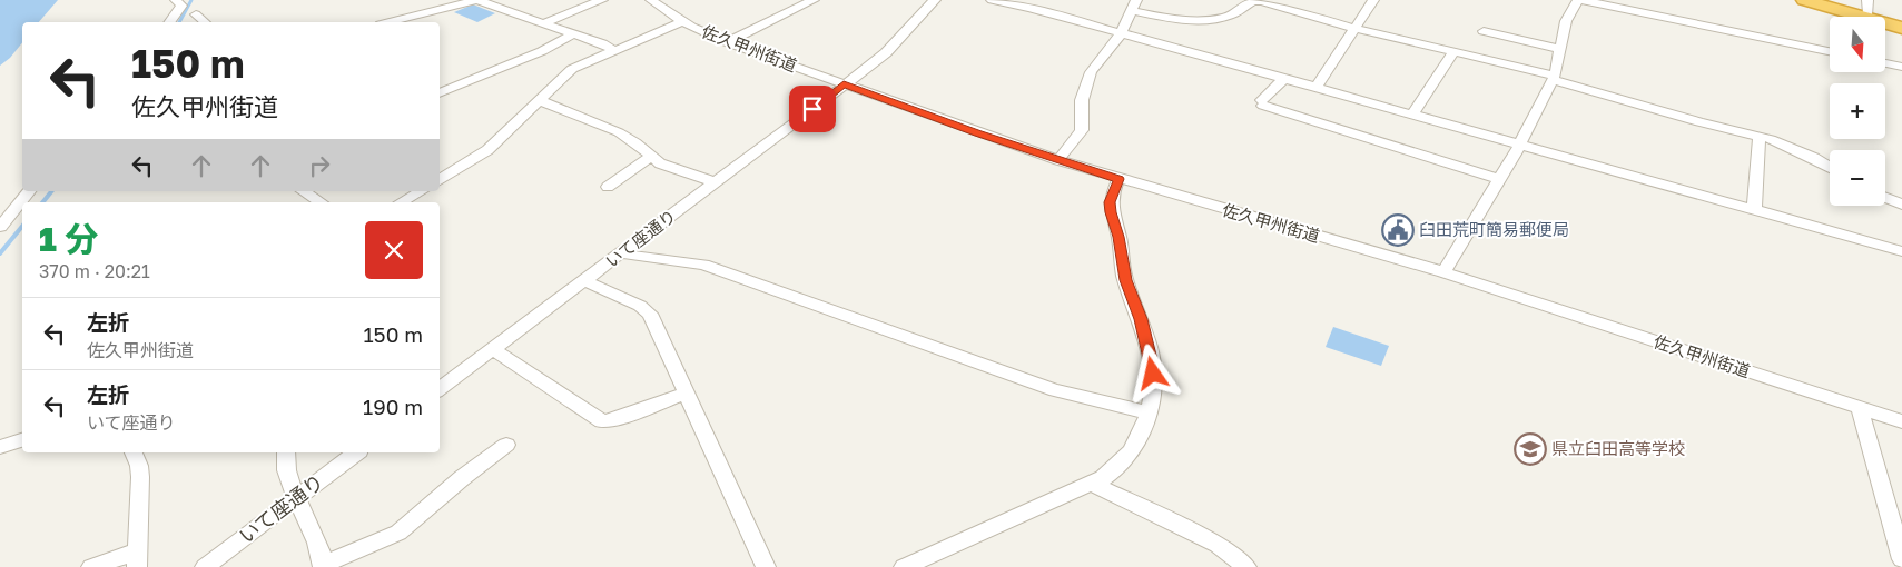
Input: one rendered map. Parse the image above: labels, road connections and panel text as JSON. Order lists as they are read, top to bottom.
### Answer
{
  "streets": {
    "street": ["佐久甲州街道", "いて座通り"]
  },
  "crossings": [
    ["佐久甲州街道", "いて座通り"]
  ],
  "places": {
    "public building": ["臼田荒町簡易郵便局"],
    "school or university": ["県立臼田高等学校"]
  },
  "north": "bottom",
  "page": {
    "map_buttons": ["+", "−"],
    "turn": ["150 m", "佐久甲州街道"],
    "heading": ["1 分", "370 m · 20:21"],
    "list": [
      {
        "name": "左折",
        "note": "佐久甲州街道",
        "value": "150 m"
      },
      {
        "name": "左折",
        "note": "いて座通り",
        "value": "190 m"
      }
    ]
  }
}
